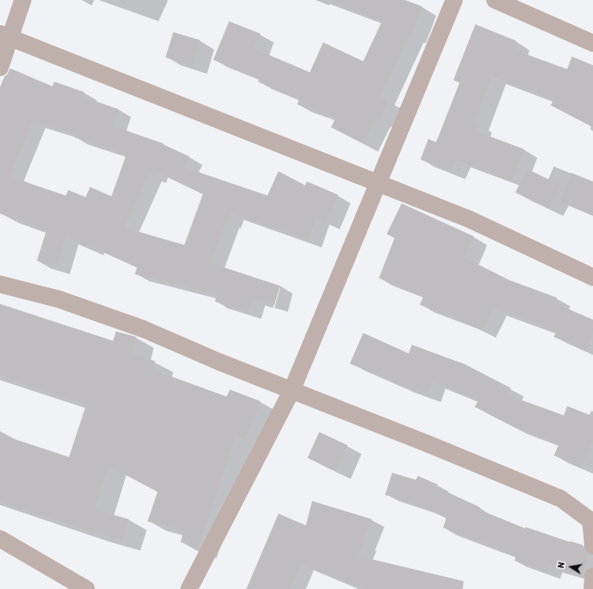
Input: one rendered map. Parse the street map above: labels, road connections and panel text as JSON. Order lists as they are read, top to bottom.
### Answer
{
  "north": "left"
}
